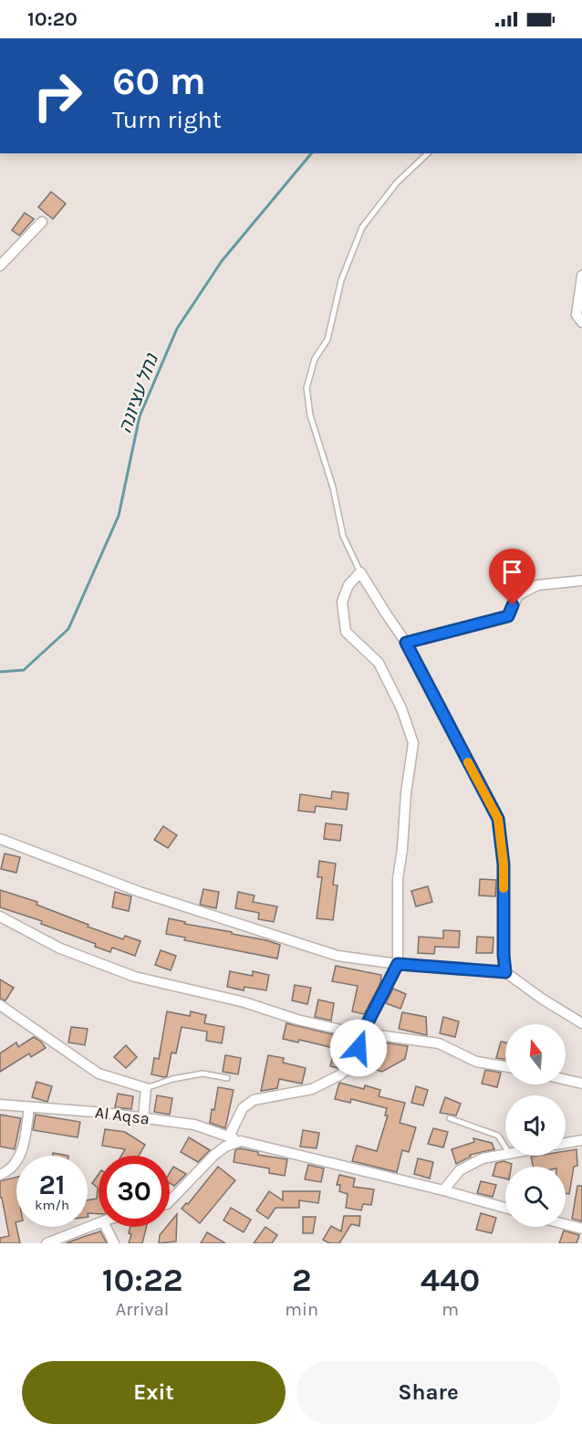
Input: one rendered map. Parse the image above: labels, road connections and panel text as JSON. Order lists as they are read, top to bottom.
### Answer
{
  "streets": {
    "street": ["Al Aqsa"]
  },
  "water": ["נחל עציונה"],
  "north": "top",
  "page": {
    "status": "10:20",
    "turn": ["60 m", "Turn right"],
    "speed": "21 km/h",
    "limit": "30",
    "eta": [
      "10:22",
      "Arrival",
      "2",
      "min",
      "440",
      "m"
    ],
    "buttons": ["Exit", "Share"]
  }
}
